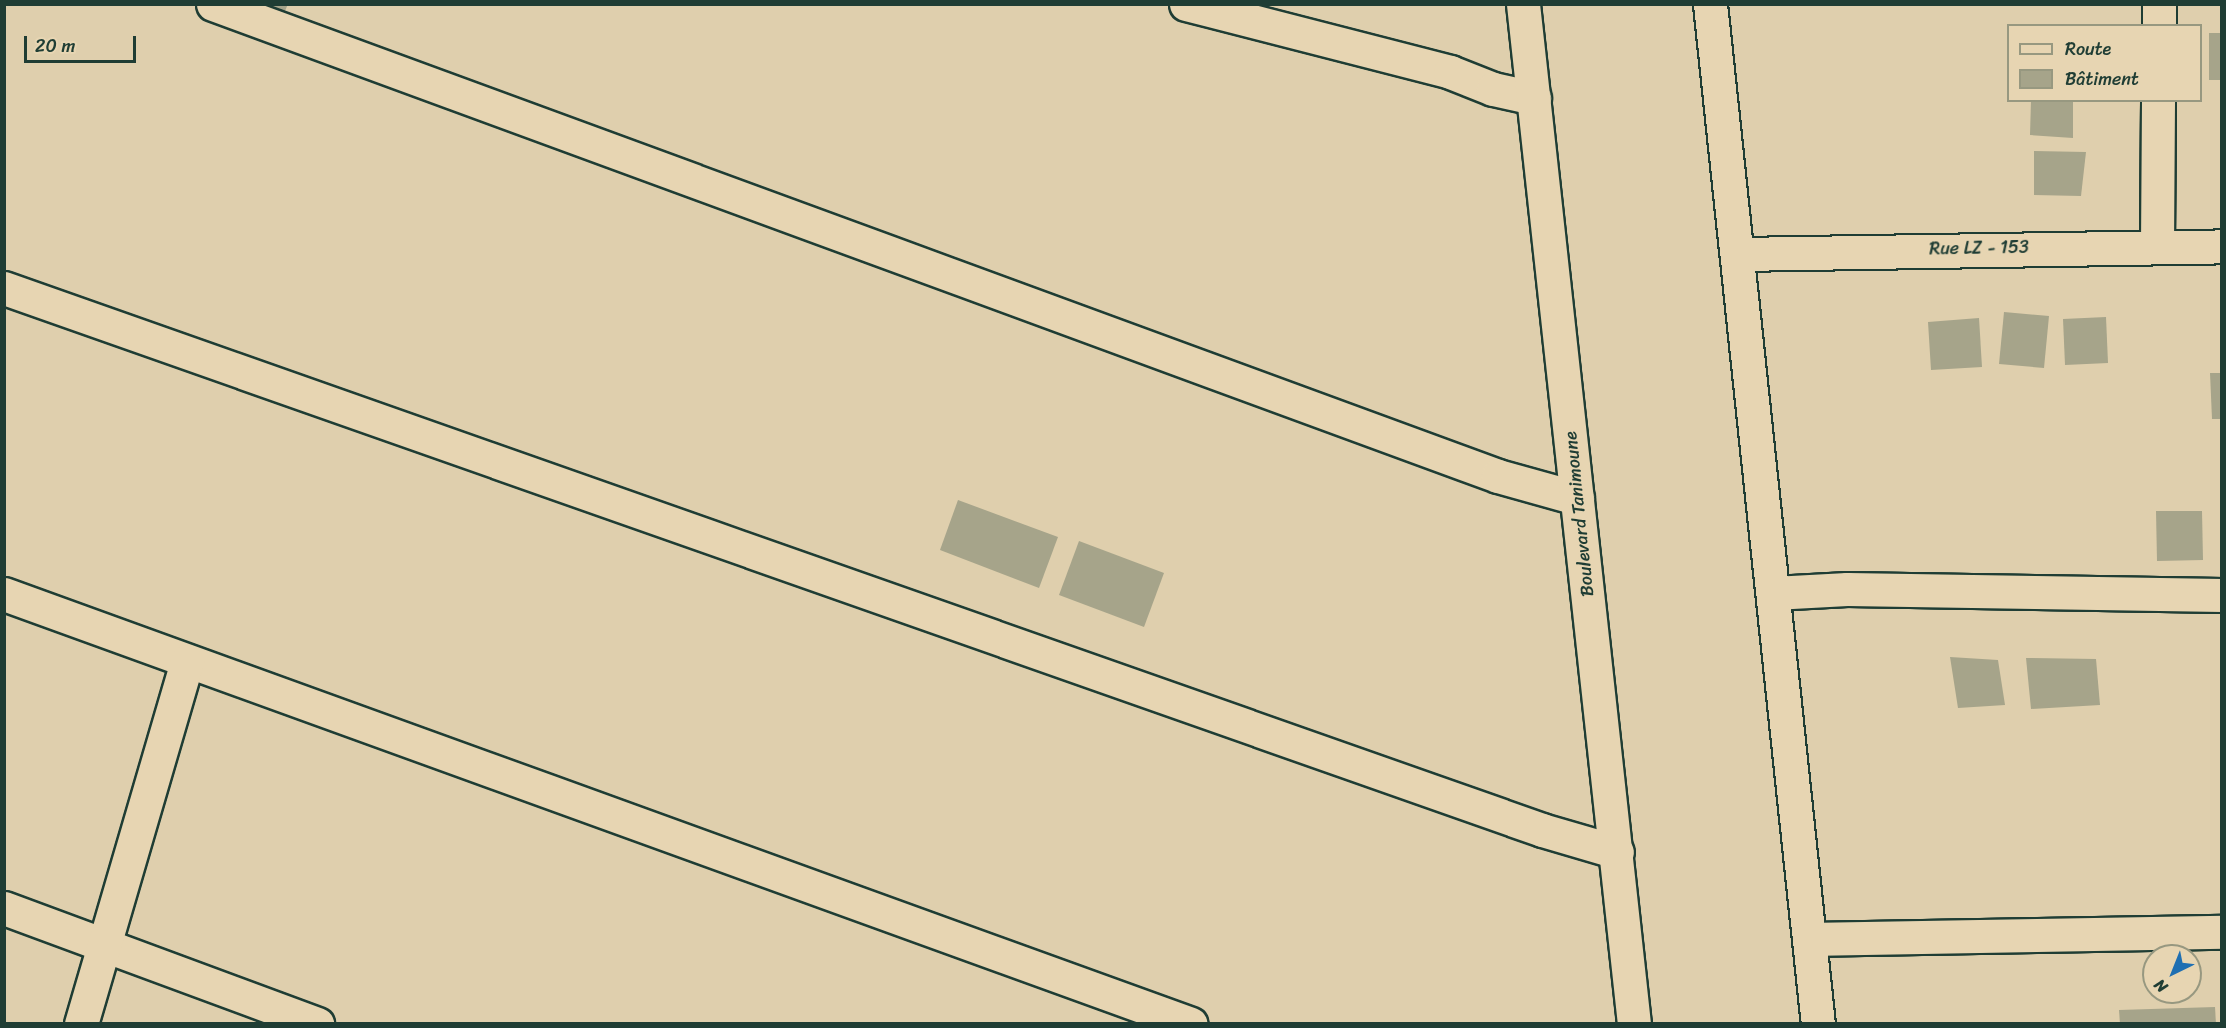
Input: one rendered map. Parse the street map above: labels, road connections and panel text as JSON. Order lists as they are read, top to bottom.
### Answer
{
  "streets": {
    "street": ["Rue LZ - 153", "Boulevard Tanimoune"]
  },
  "legend": ["Route", "Bâtiment"],
  "scale_bar": "20 m",
  "north": "bottom left"
}
